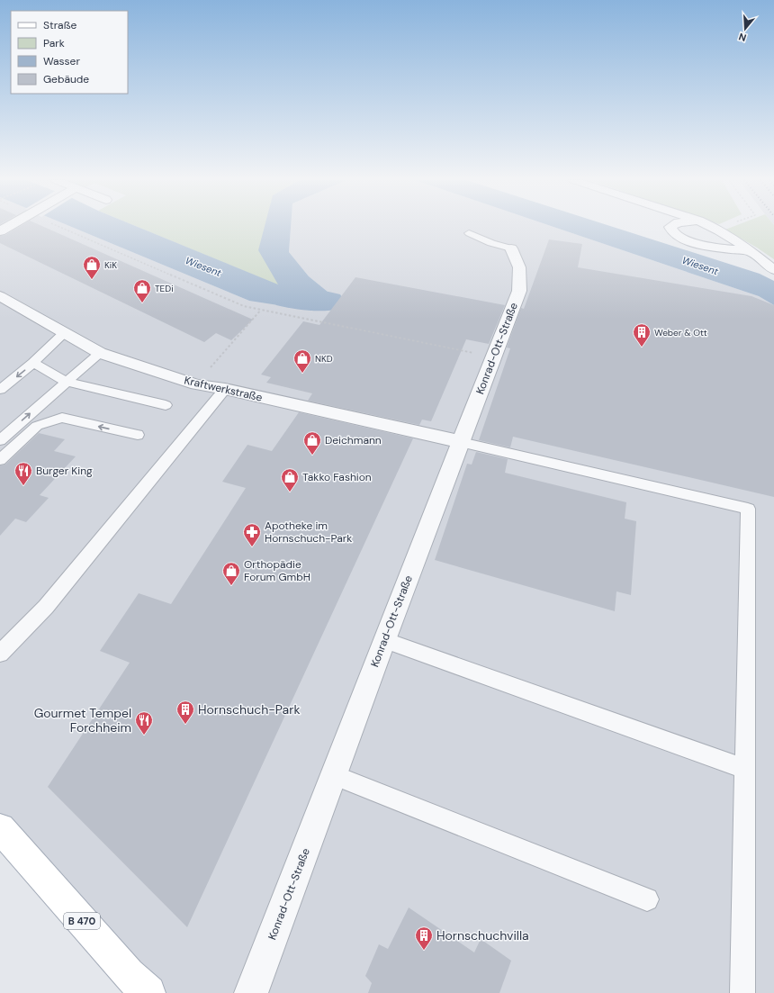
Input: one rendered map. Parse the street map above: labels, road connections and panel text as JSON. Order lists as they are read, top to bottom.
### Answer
{
  "streets": {
    "main road": ["B 470"],
    "street": ["Konrad-Ott-Straße", "Kraftwerkstraße"]
  },
  "crossings": [
    ["Konrad-Ott-Straße", "Kraftwerkstraße"]
  ],
  "water": ["Wiesent"],
  "places": {
    "shop": [
      "KiK",
      "TEDi",
      "NKD",
      "Deichmann",
      "Takko Fashion",
      "Orthopädie Forum GmbH"
    ],
    "building": ["Weber & Ott", "Hornschuch-Park", "Hornschuchvilla"],
    "restaurant": ["Burger King", "Gourmet Tempel Forchheim"],
    "pharmacy": ["Apotheke im Hornschuch-Park"]
  },
  "legend": [
    "Straße",
    "Park",
    "Wasser",
    "Gebäude"
  ],
  "north": "bottom"
}
